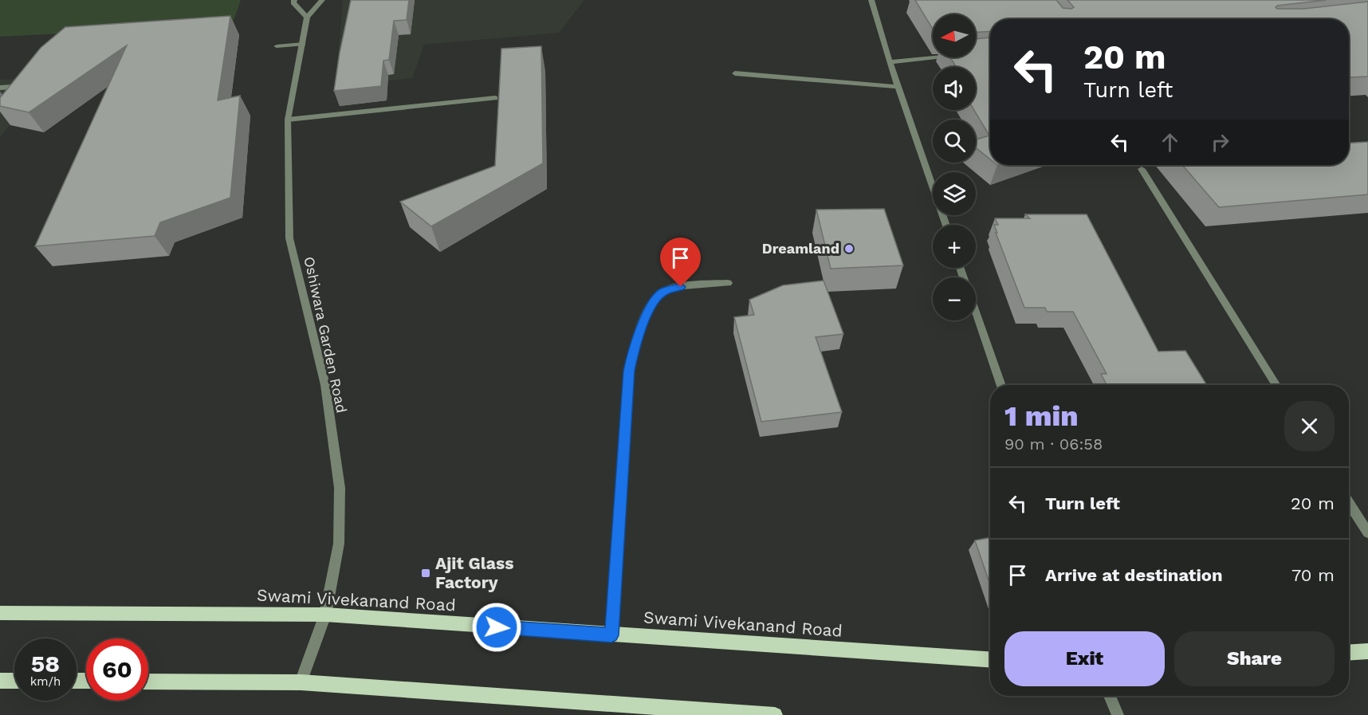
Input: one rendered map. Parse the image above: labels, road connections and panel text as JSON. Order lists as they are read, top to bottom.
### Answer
{
  "streets": {
    "main road": ["Swami Vivekanand Road"],
    "street": ["Oshiwara Garden Road"]
  },
  "crossings": [
    ["Oshiwara Garden Road", "Swami Vivekanand Road"]
  ],
  "places": {
    "other": ["Dreamland"],
    "transit": ["Ajit Glass Factory"]
  },
  "north": "left",
  "page": {
    "map_buttons": ["+", "−"],
    "turn": ["20 m", "Turn left"],
    "heading": ["1 min", "90 m · 06:58"],
    "list": [
      {
        "name": "Turn left",
        "value": "20 m"
      },
      {
        "name": "Arrive at destination",
        "value": "70 m"
      }
    ],
    "buttons": ["Exit", "Share"],
    "speed": "58 km/h",
    "limit": "60"
  }
}
